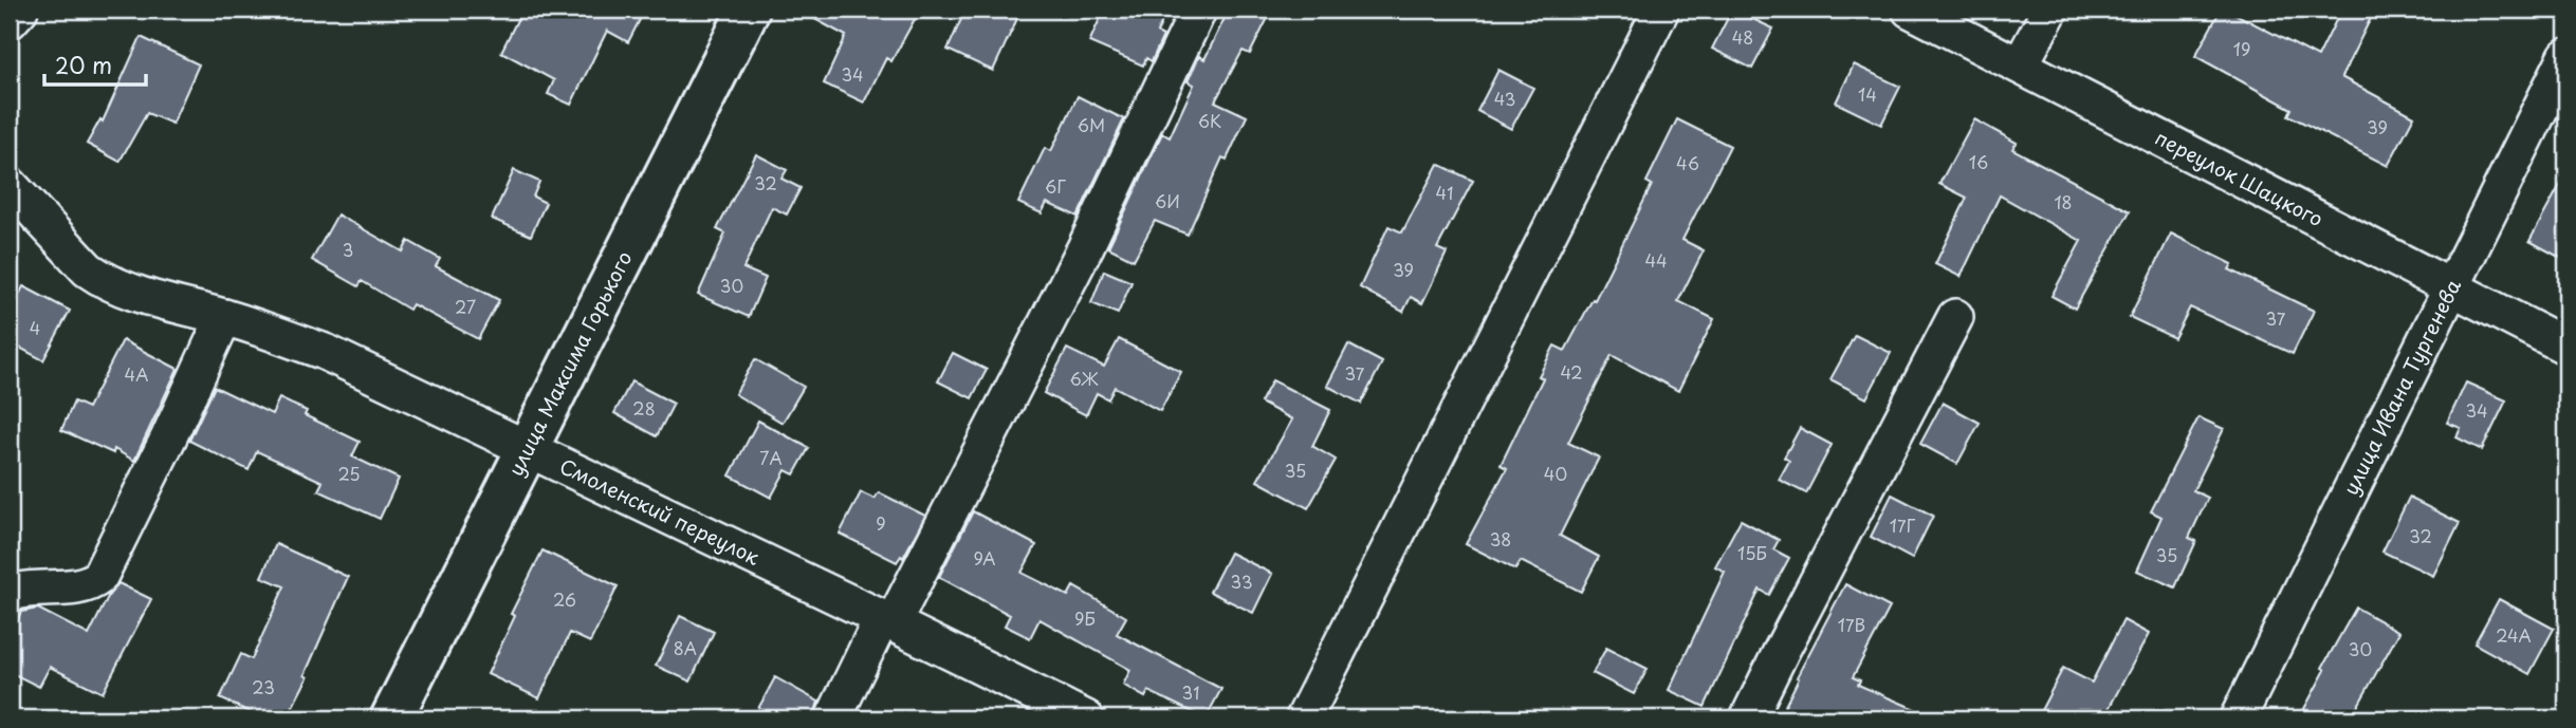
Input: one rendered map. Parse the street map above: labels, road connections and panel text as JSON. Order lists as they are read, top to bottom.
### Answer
{
  "streets": {
    "main road": ["улица Максима Горького"],
    "street": ["переулок Шацкого", "улица Ивана Тургенева", "Смоленский переулок"]
  },
  "crossings": [
    ["переулок Шацкого", "улица Ивана Тургенева"],
    ["улица Максима Горького", "Смоленский переулок"]
  ],
  "house_numbers": [
    "48",
    "19",
    "34",
    "14",
    "43",
    "6К",
    "6М",
    "39",
    "16",
    "46",
    "32",
    "6Г",
    "41",
    "6И",
    "18",
    "3",
    "44",
    "39",
    "30",
    "27",
    "37",
    "4",
    "42",
    "37",
    "4А",
    "6Ж",
    "28",
    "34",
    "7А",
    "35",
    "25",
    "40",
    "9",
    "17Г",
    "32",
    "38",
    "15Б",
    "35",
    "9А",
    "33",
    "26",
    "9Б",
    "17В",
    "24А",
    "8А",
    "30",
    "23",
    "31"
  ],
  "scale_bar": "20 m"
}
